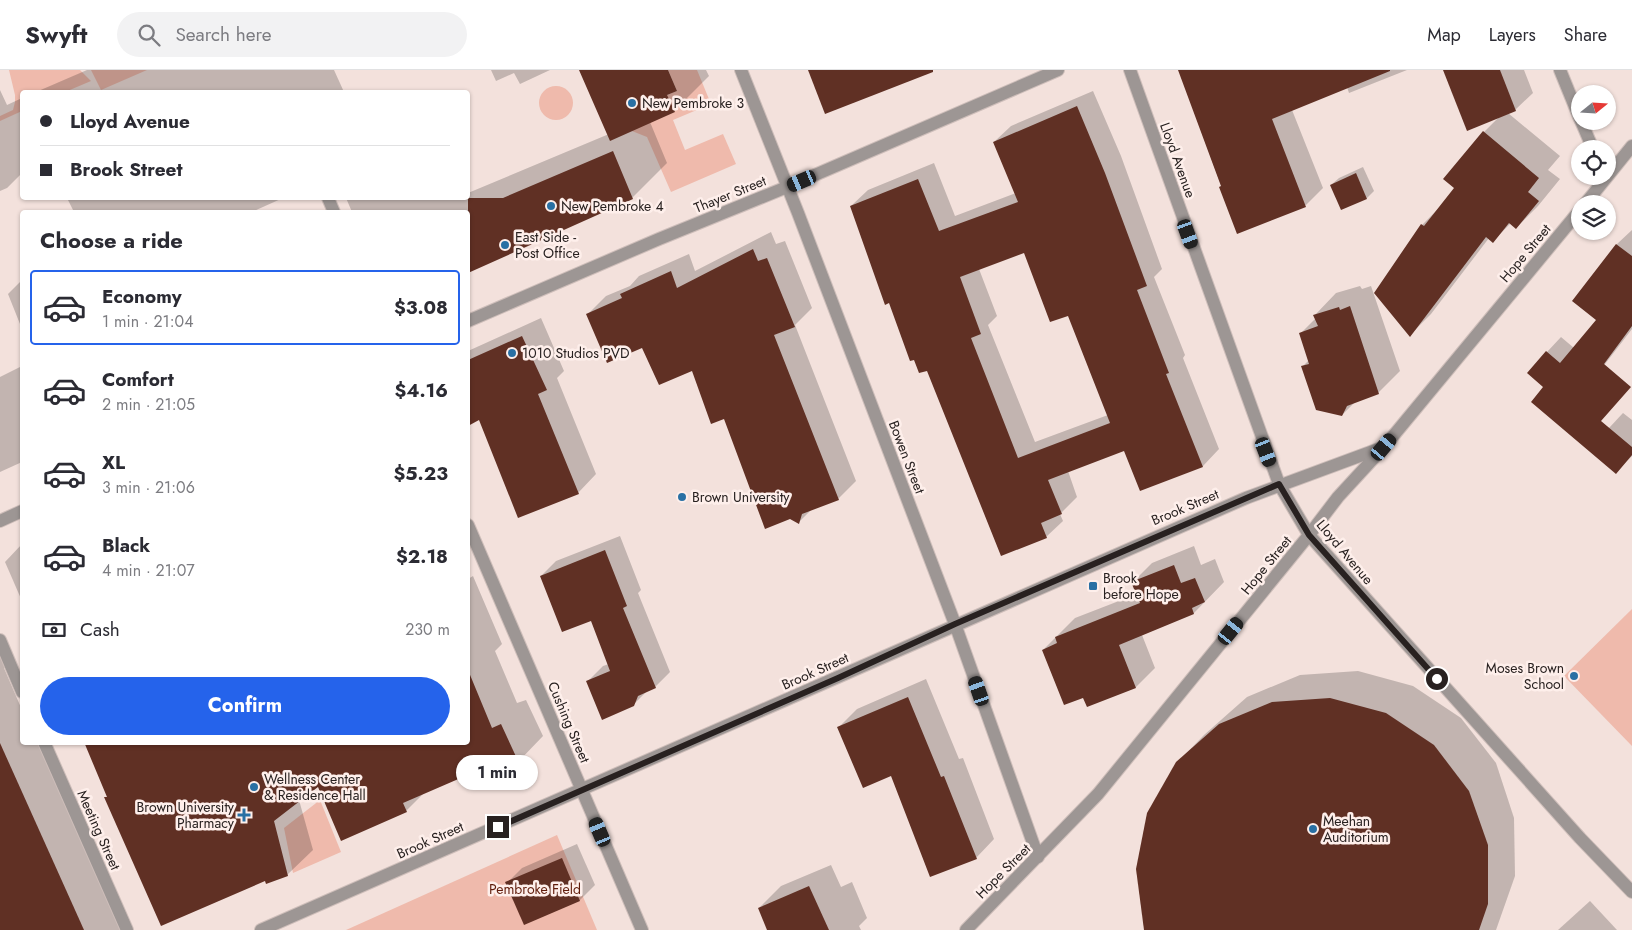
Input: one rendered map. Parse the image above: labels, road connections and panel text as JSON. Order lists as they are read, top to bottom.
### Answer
{
  "streets": {
    "street": [
      "Lloyd Avenue",
      "Thayer Street",
      "Hope Street",
      "Bowen Street",
      "Brook Street",
      "Cushing Street",
      "Meeting Street"
    ]
  },
  "crossings": [
    ["Lloyd Avenue", "Hope Street"],
    ["Lloyd Avenue", "Brook Street"],
    ["Thayer Street", "Bowen Street"],
    ["Hope Street", "Bowen Street"],
    ["Hope Street", "Brook Street"],
    ["Bowen Street", "Brook Street"],
    ["Brook Street", "Cushing Street"]
  ],
  "parks": ["Pembroke Field"],
  "places": {
    "other": [
      "New Pembroke 3",
      "New Pembroke 4",
      "East Side - Post Office",
      "1010 Studios PVD",
      "Brown University",
      "Moses Brown School",
      "Wellness Center & Residence Hall",
      "Meehan Auditorium"
    ],
    "transit": ["Brook before Hope"],
    "health": ["Brown University Pharmacy"]
  },
  "north": "right",
  "page": {
    "header": "Swyft",
    "search": "Search here",
    "nav": ["Map", "Layers", "Share"],
    "banner": ["Lloyd Avenue", "Brook Street"],
    "heading": "Choose a ride",
    "list": [
      {
        "name": "Economy",
        "note": "1 min · 21:04",
        "value": "$3.08"
      },
      {
        "name": "Comfort",
        "note": "2 min · 21:05",
        "value": "$4.16"
      },
      {
        "name": "XL",
        "note": "3 min · 21:06",
        "value": "$5.23"
      },
      {
        "name": "Black",
        "note": "4 min · 21:07",
        "value": "$2.18"
      }
    ],
    "pay": ["Cash", "230 m"],
    "buttons": "Confirm",
    "bubble": "1 min"
  }
}
